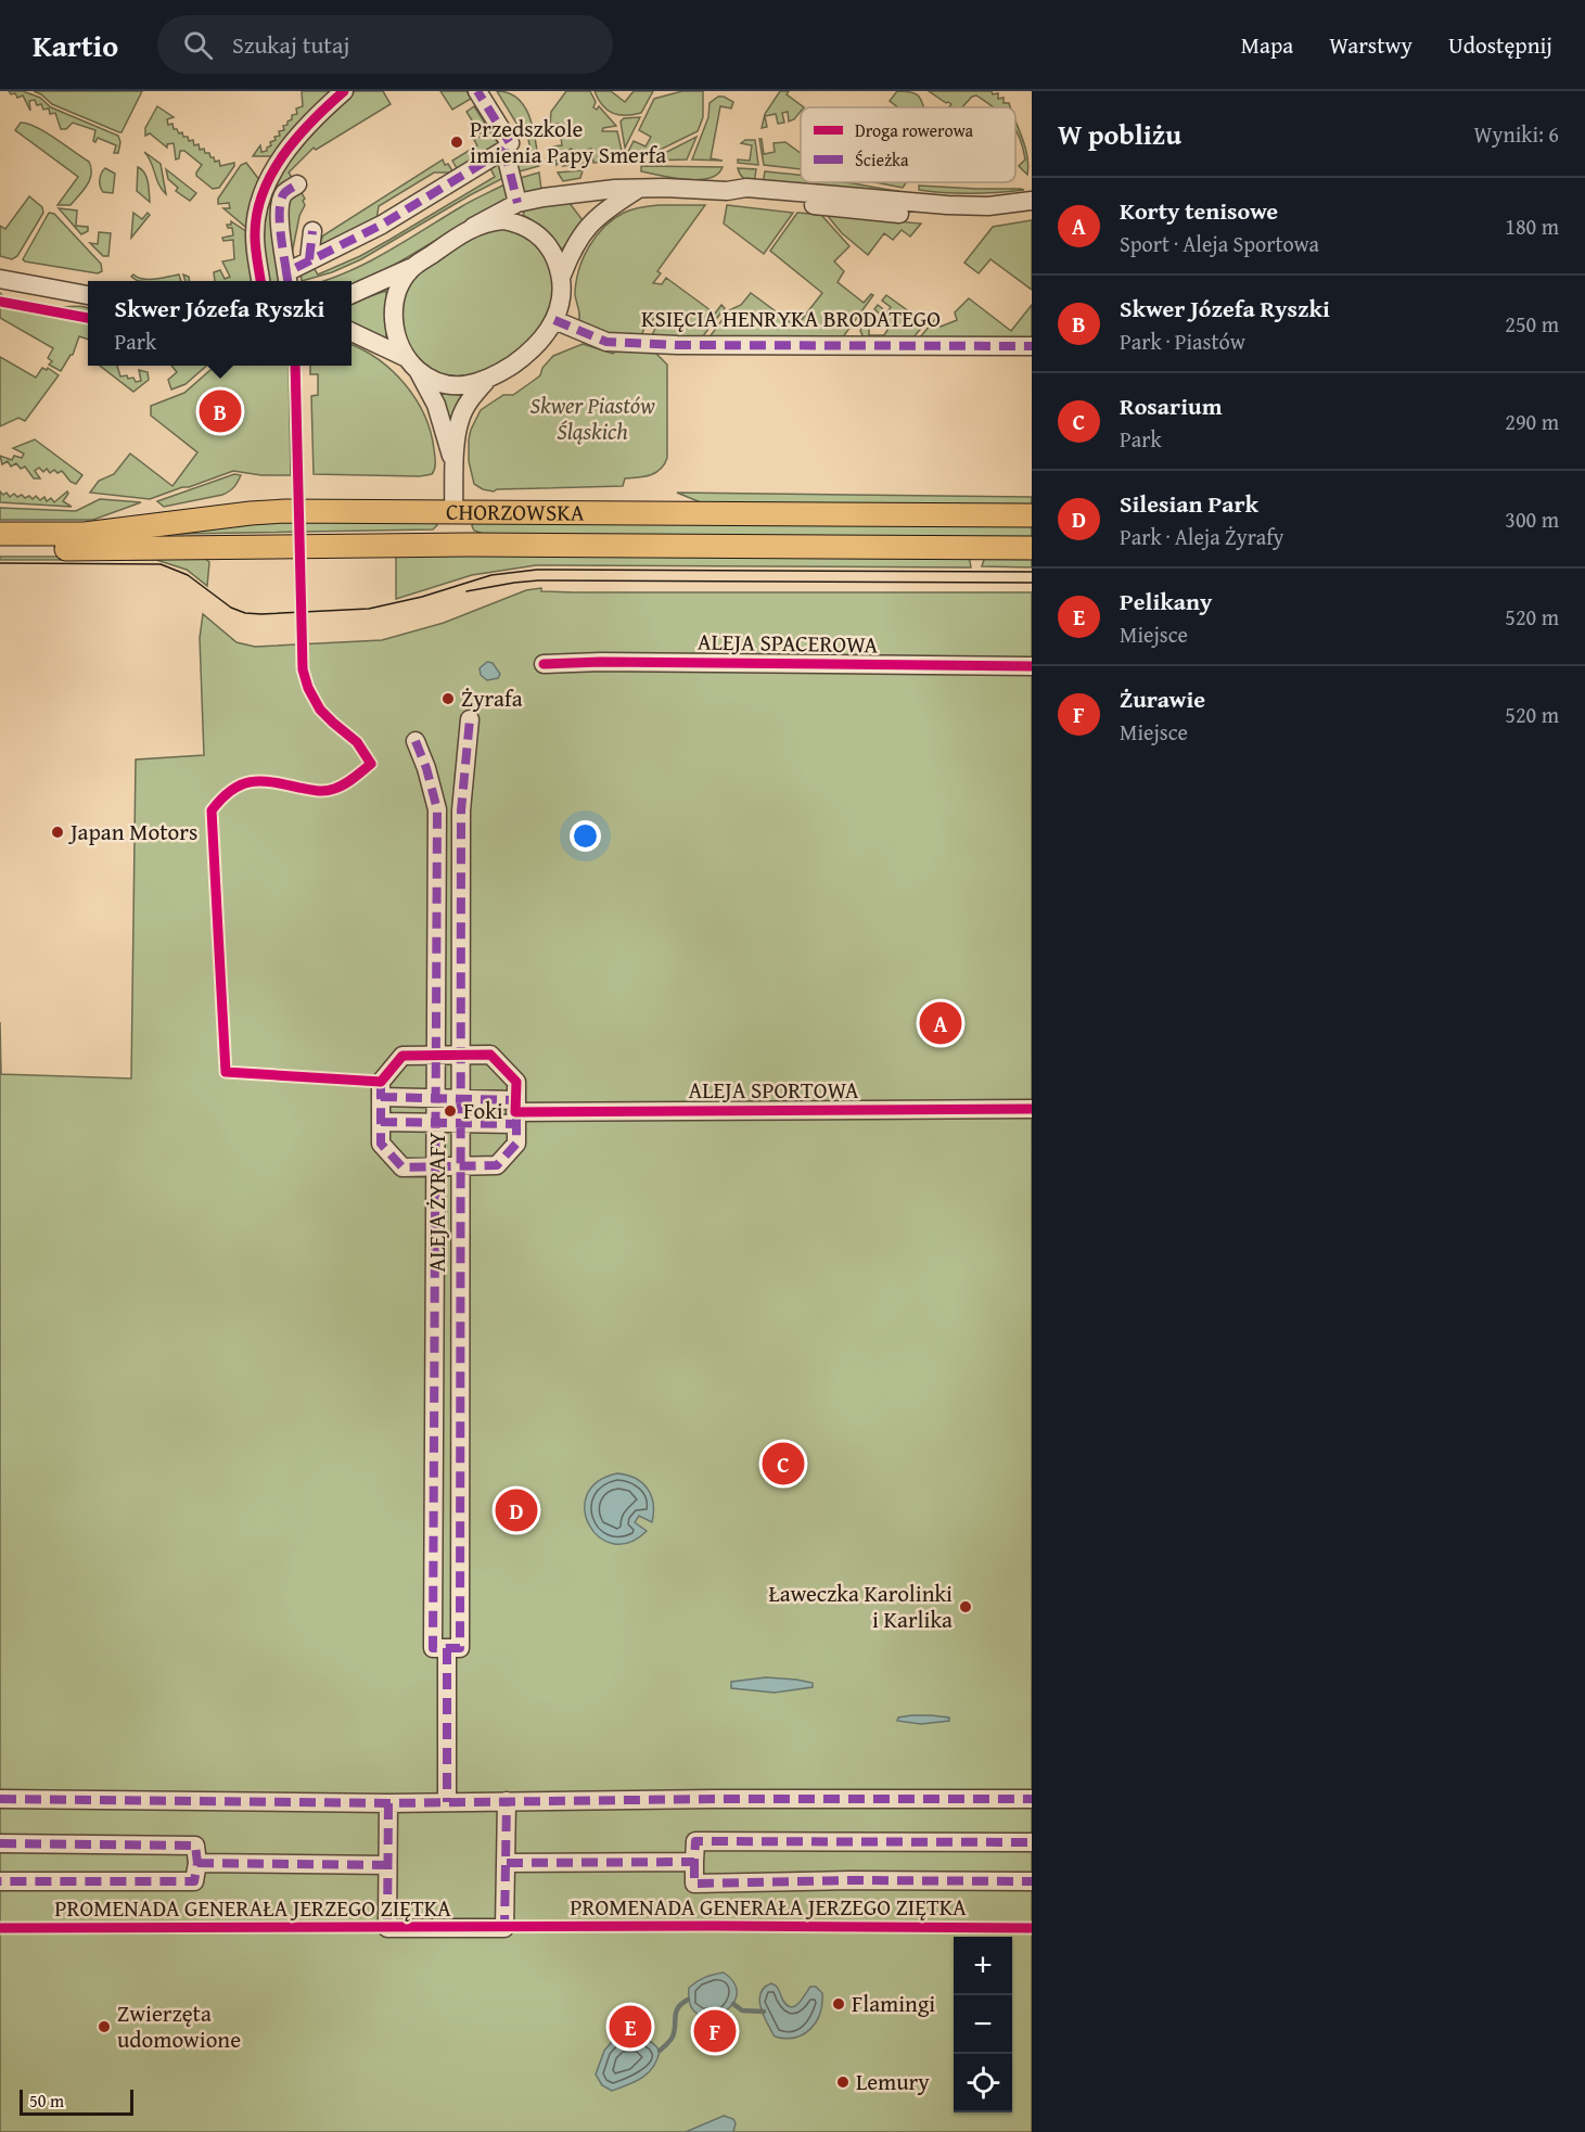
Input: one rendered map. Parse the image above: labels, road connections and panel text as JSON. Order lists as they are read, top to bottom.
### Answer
{
  "streets": {
    "main road": ["CHORZOWSKA"],
    "street": [
      "KSIĘCIA HENRYKA BRODATEGO",
      "ALEJA SPACEROWA",
      "ALEJA SPORTOWA",
      "ALEJA ŻYRAFY",
      "PROMENADA GENERAŁA JERZEGO ZIĘTKA"
    ]
  },
  "parks": ["Skwer Piastów Śląskich"],
  "places": [
    "Przedszkole imienia Papy Smerfa",
    "Żyrafa",
    "Japan Motors",
    "Foki",
    "Ławeczka Karolinki i Karlika",
    "Flamingi",
    "Zwierzęta udomowione",
    "Lemury"
  ],
  "legend": ["Droga rowerowa", "Ścieżka"],
  "scale_bar": "50 m",
  "page": {
    "header": "Kartio",
    "search": "Szukaj tutaj",
    "nav": ["Mapa", "Warstwy", "Udostępnij"],
    "heading": ["W pobliżu", "Wyniki: 6"],
    "list": [
      {
        "mark": "A",
        "name": "Korty tenisowe",
        "note": "Sport · Aleja Sportowa",
        "value": "180 m"
      },
      {
        "mark": "B",
        "name": "Skwer Józefa Ryszki",
        "note": "Park · Piastów",
        "value": "250 m"
      },
      {
        "mark": "C",
        "name": "Rosarium",
        "note": "Park",
        "value": "290 m"
      },
      {
        "mark": "D",
        "name": "Silesian Park",
        "note": "Park · Aleja Żyrafy",
        "value": "300 m"
      },
      {
        "mark": "E",
        "name": "Pelikany",
        "note": "Miejsce",
        "value": "520 m"
      },
      {
        "mark": "F",
        "name": "Żurawie",
        "note": "Miejsce",
        "value": "520 m"
      }
    ],
    "popup": ["Skwer Józefa Ryszki", "Park"],
    "pins": [
      "B",
      "A",
      "C",
      "D",
      "E",
      "F"
    ],
    "map_buttons": ["+", "−"],
    "scale": "50 m"
  }
}
